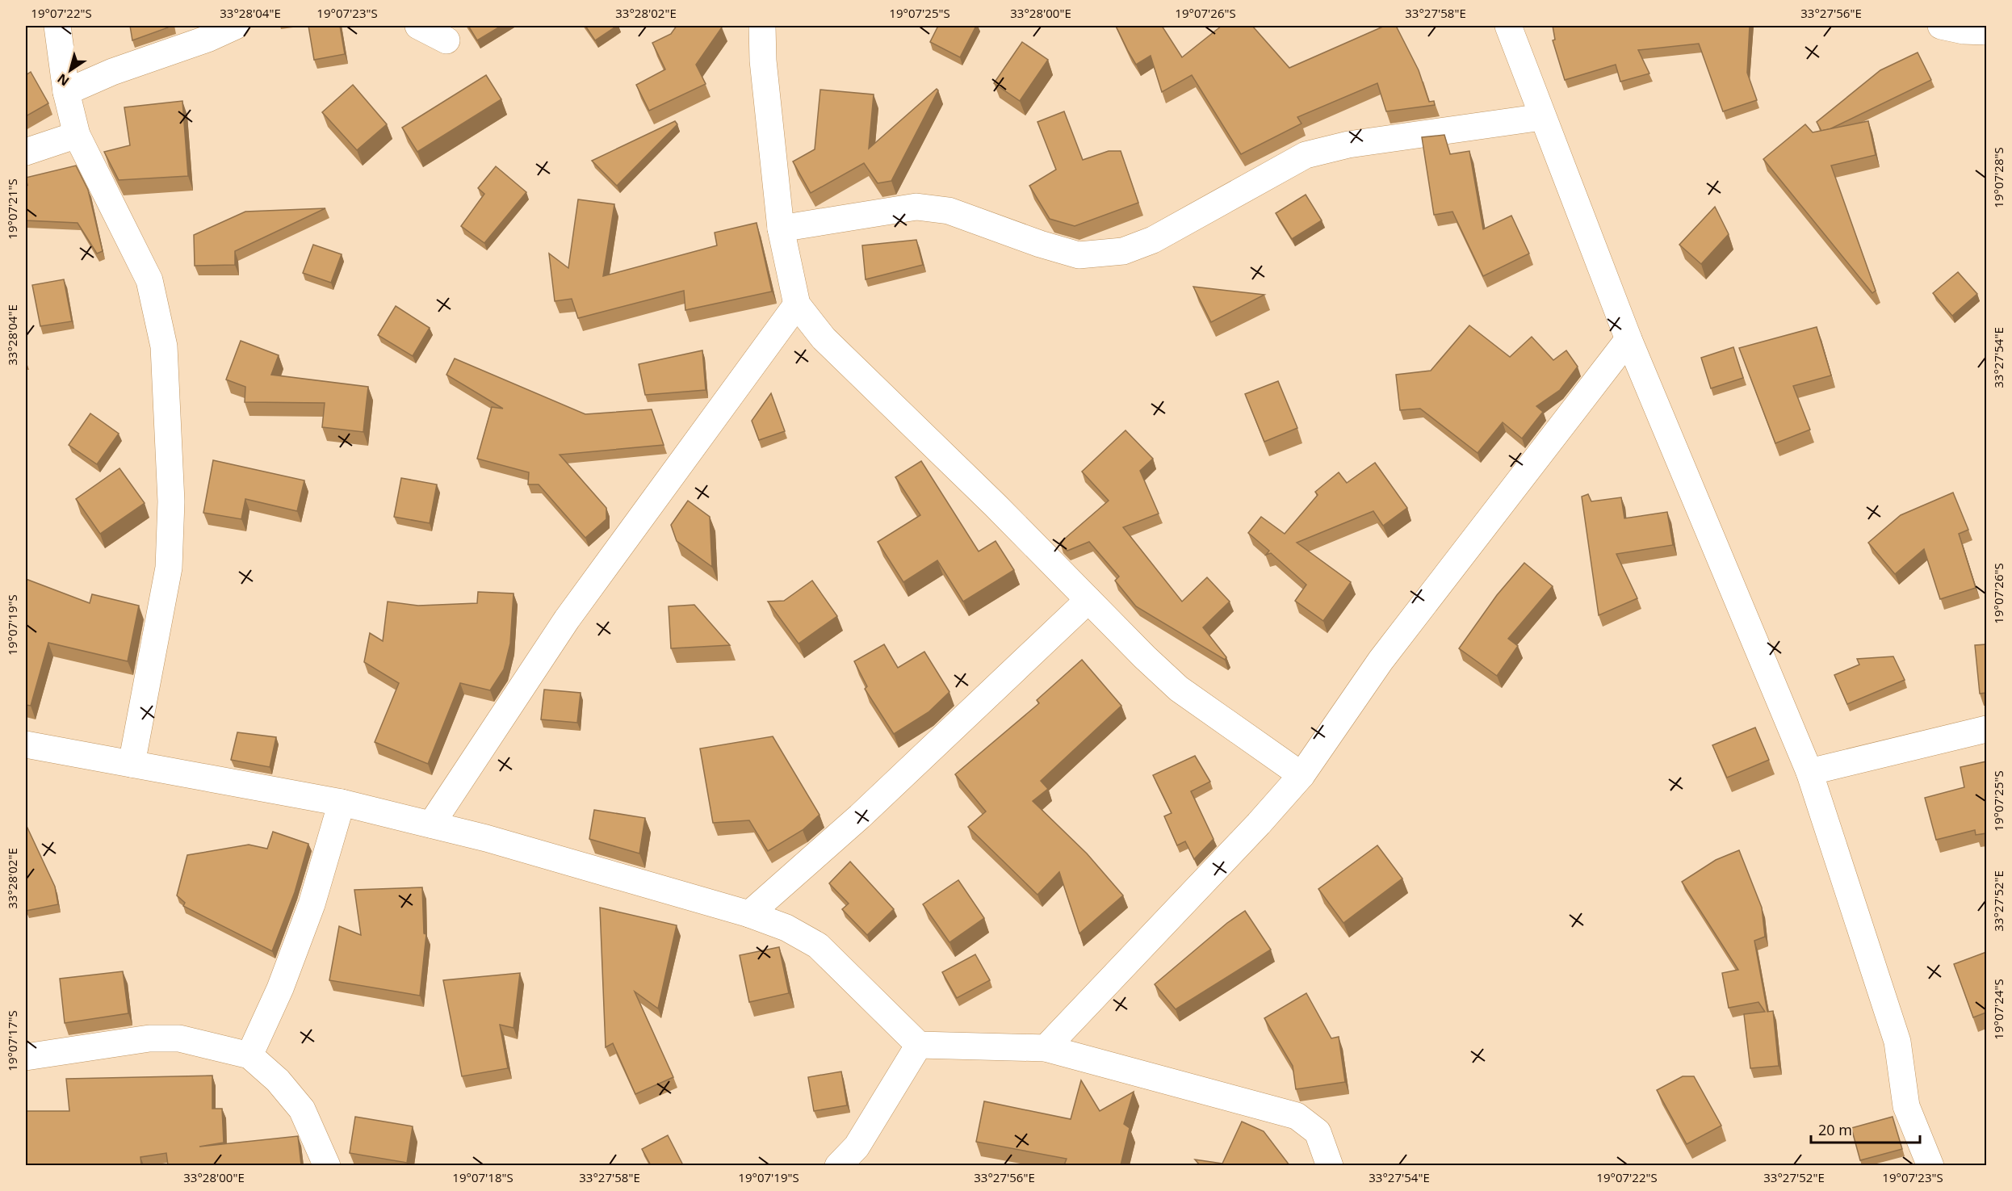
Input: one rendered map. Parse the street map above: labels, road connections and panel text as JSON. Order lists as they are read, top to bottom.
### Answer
{
  "scale_bar": "20 m",
  "north": "bottom left",
  "coordinates": [
    "19°07'22\"S",
    "33°28'04\"E",
    "19°07'23\"S",
    "33°28'02\"E",
    "19°07'25\"S",
    "33°28'00\"E",
    "19°07'26\"S",
    "33°27'58\"E",
    "33°27'56\"E",
    "19°07'28\"S",
    "19°07'21\"S",
    "33°27'54\"E",
    "19°07'19\"S",
    "33°27'52\"E",
    "19°07'24\"S",
    "19°07'17\"S",
    "19°07'18\"S"
  ]
}
